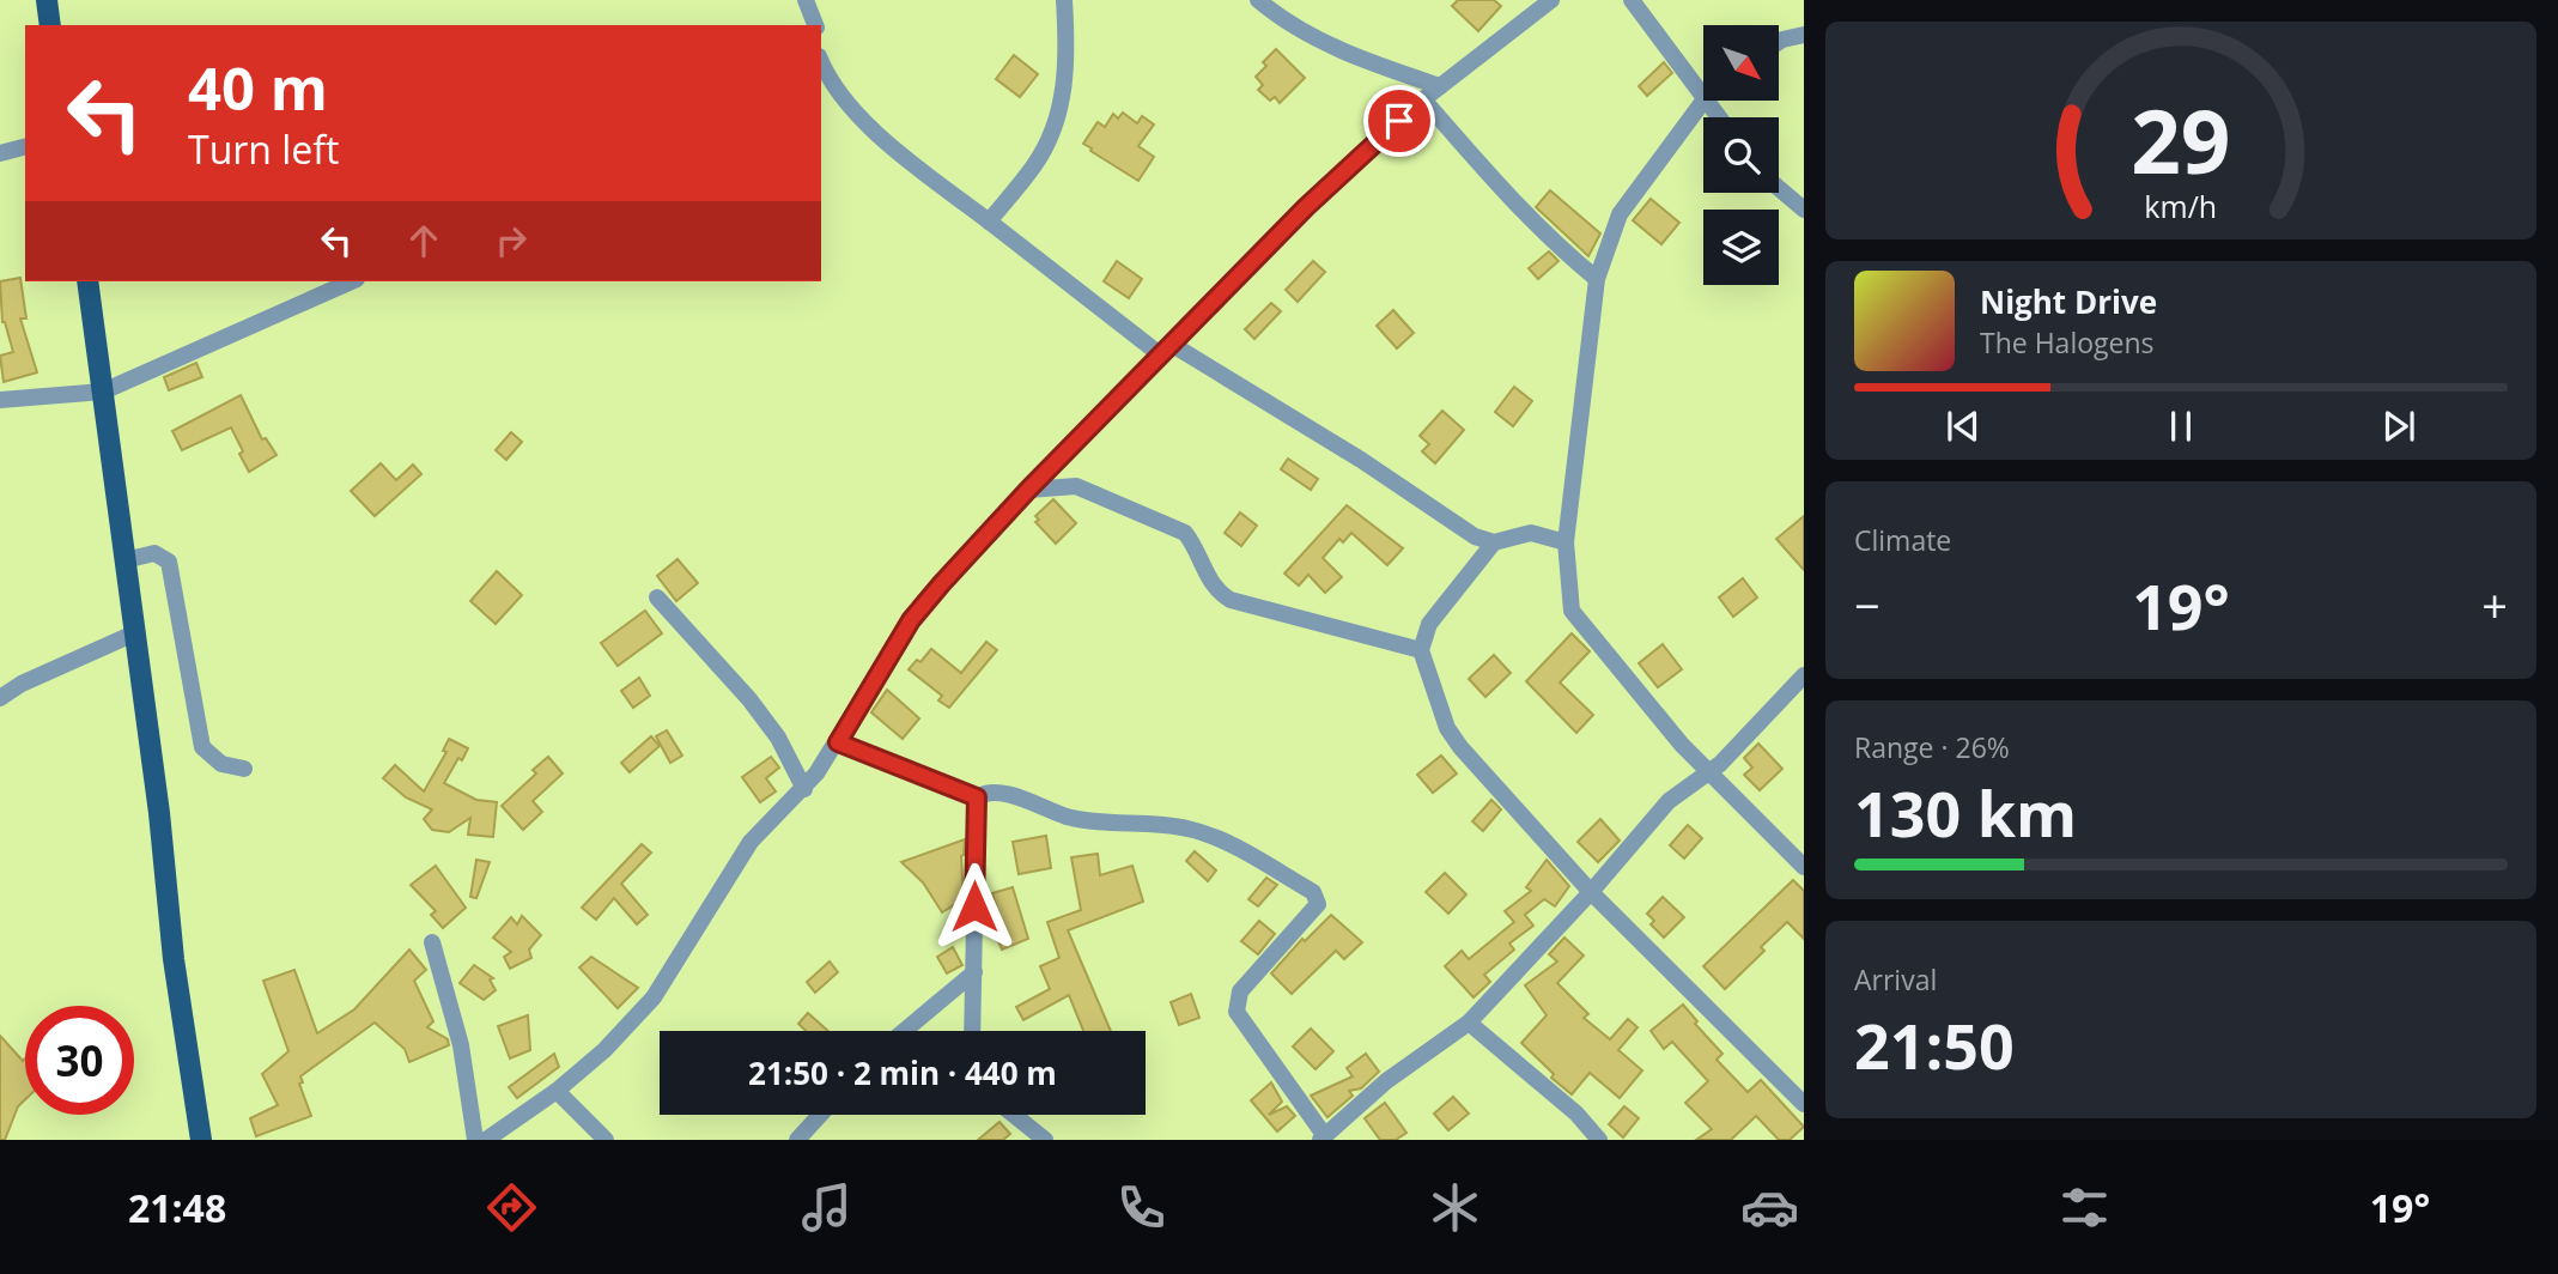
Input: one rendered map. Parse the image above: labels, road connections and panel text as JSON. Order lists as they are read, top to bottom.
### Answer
{
  "north": "bottom right",
  "page": {
    "turn": ["40 m", "Turn left"],
    "song": ["Night Drive", "The Halogens"],
    "tile": [
      "Climate",
      ["Range · 26%", "130 km"],
      ["Arrival", "21:50"]
    ],
    "heat": ["−", "19°", "+"],
    "limit": "30",
    "trip": "21:50 · 2 min · 440 m",
    "tabs": ["21:48", "19°"],
    "gauge": ["29", "km/h"]
  }
}
